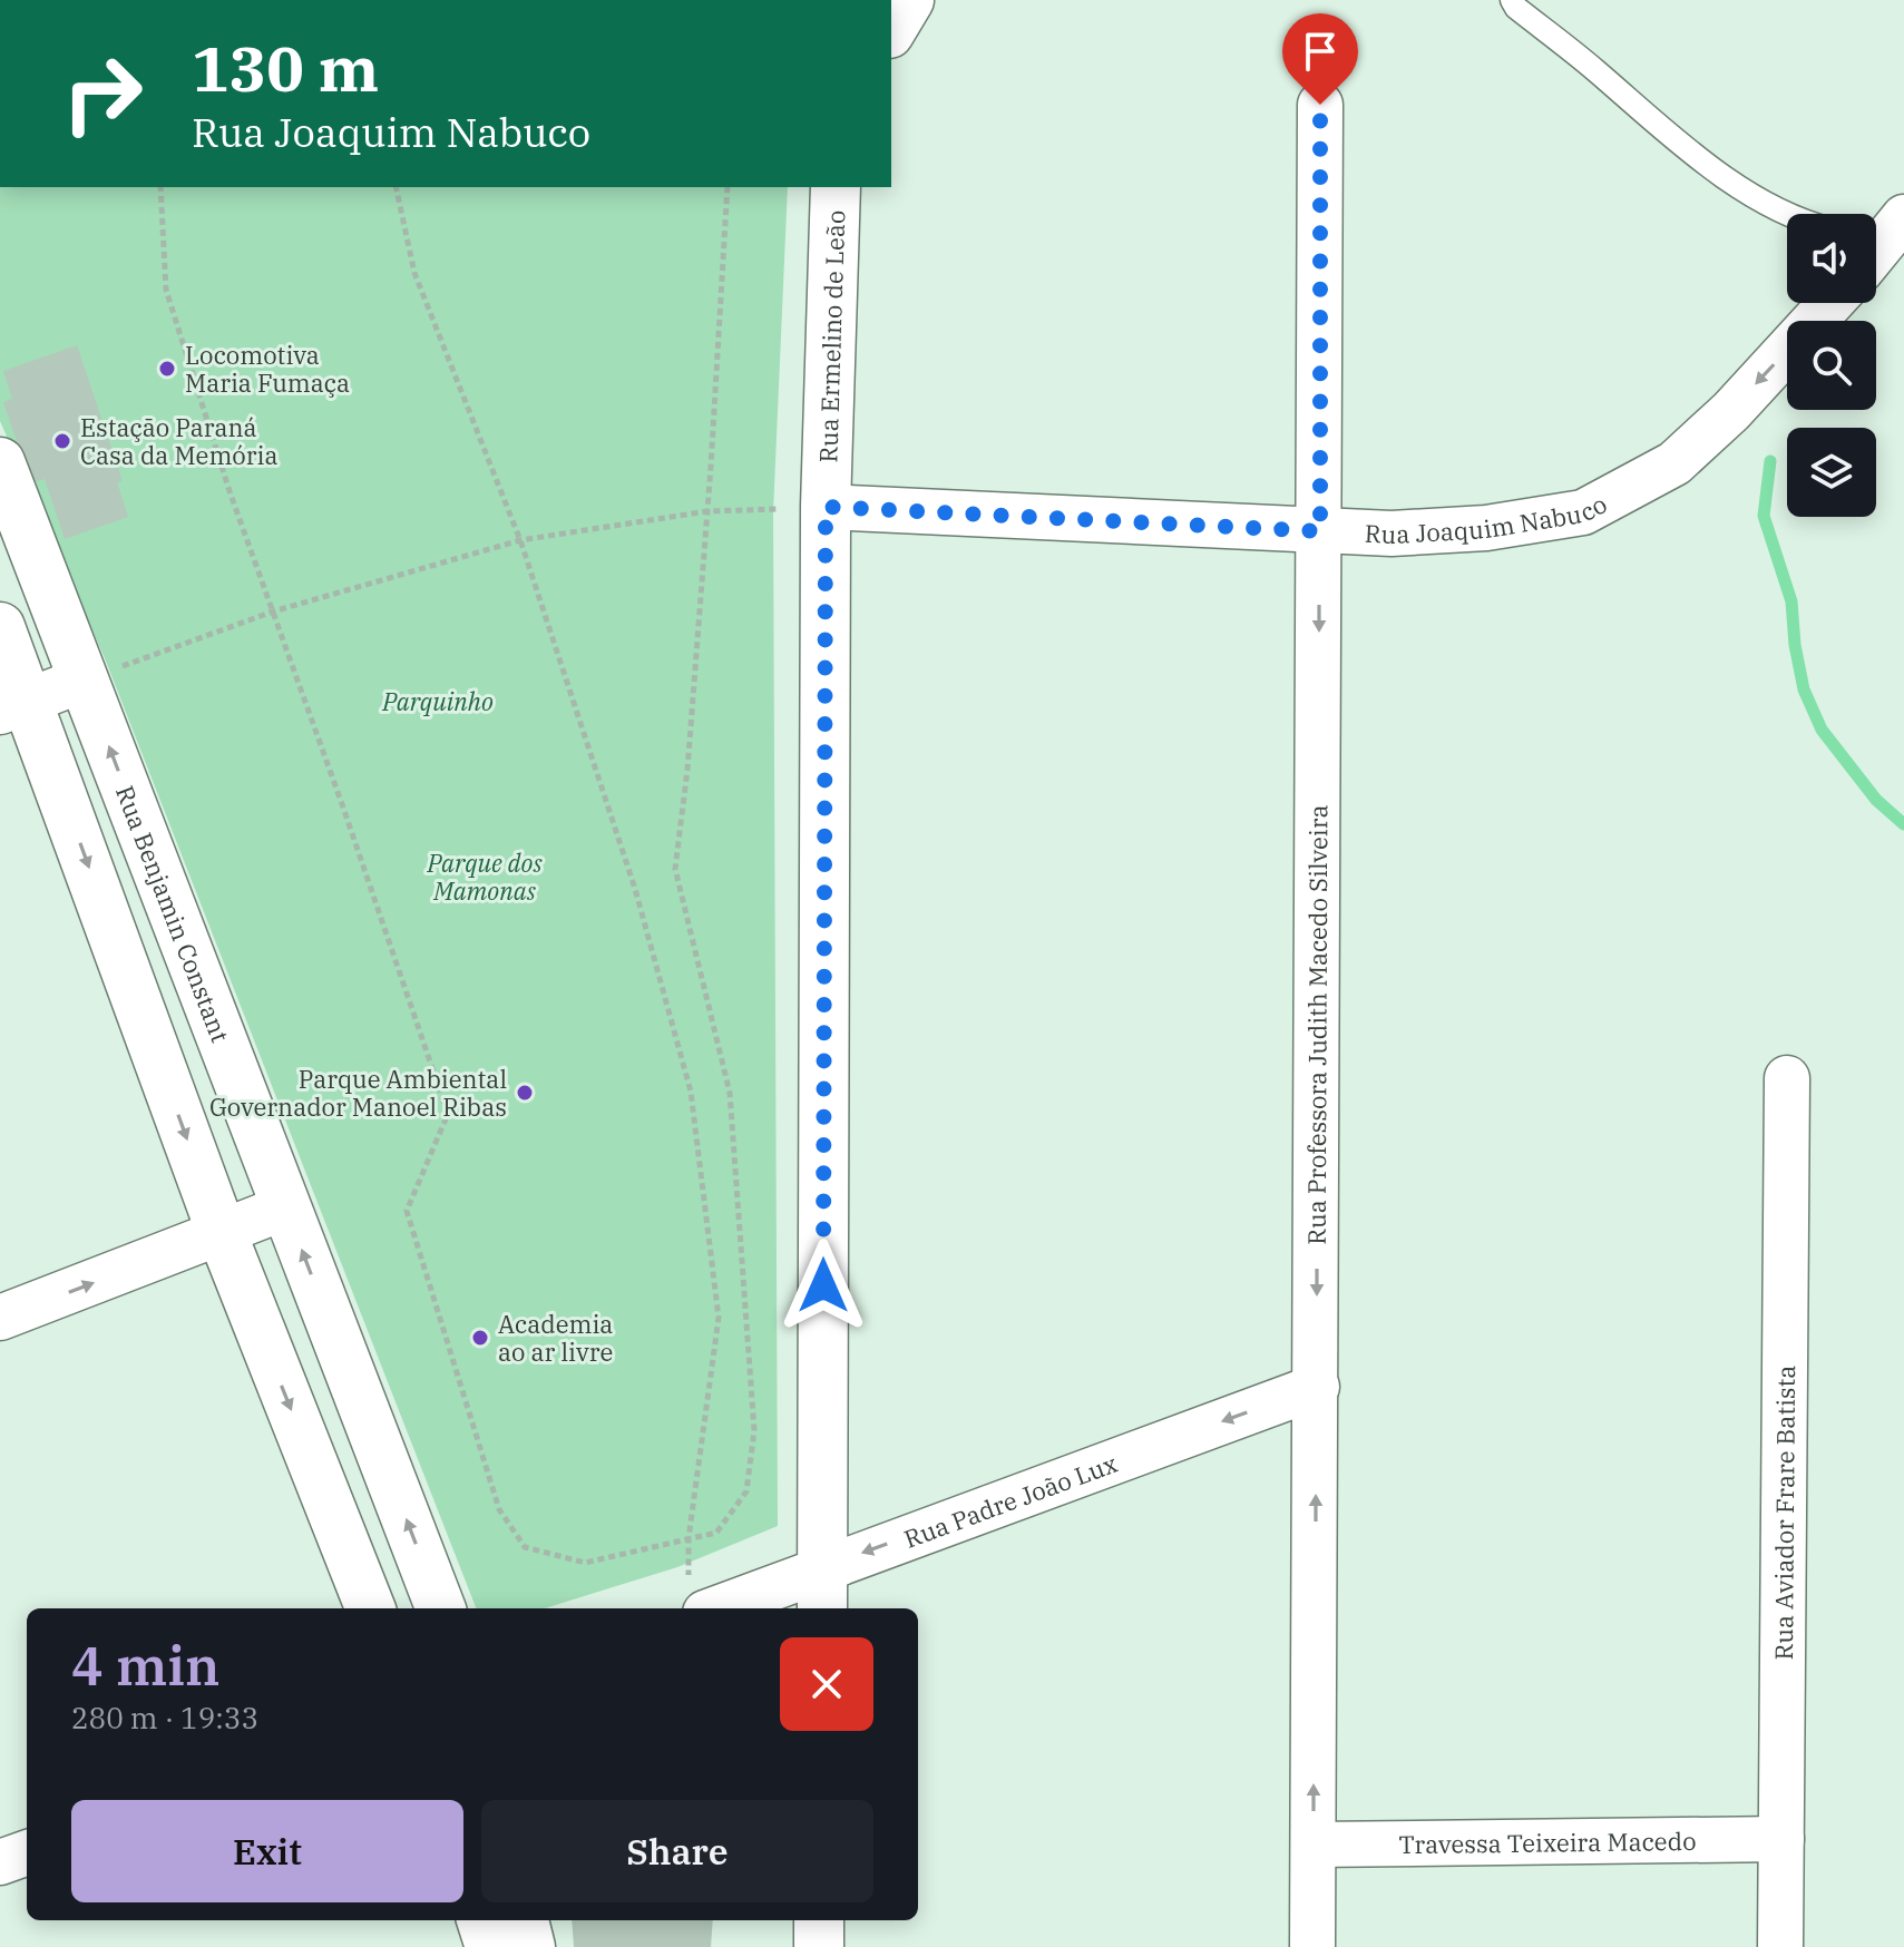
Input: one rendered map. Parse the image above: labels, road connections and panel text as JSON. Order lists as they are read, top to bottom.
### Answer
{
  "streets": {
    "main road": ["Rua Ermelino de Leão", "Rua Benjamin Constant"],
    "street": [
      "Rua Joaquim Nabuco",
      "Rua Professora Judith Macedo Silveira",
      "Rua Padre João Lux",
      "Rua Aviador Frare Batista",
      "Travessa Teixeira Macedo"
    ]
  },
  "crossings": [
    ["Rua Ermelino de Leão", "Rua Joaquim Nabuco"],
    ["Rua Ermelino de Leão", "Rua Padre João Lux"],
    ["Rua Joaquim Nabuco", "Rua Professora Judith Macedo Silveira"],
    ["Rua Professora Judith Macedo Silveira", "Rua Padre João Lux"],
    ["Rua Professora Judith Macedo Silveira", "Travessa Teixeira Macedo"],
    ["Rua Aviador Frare Batista", "Travessa Teixeira Macedo"]
  ],
  "one_way": ["Rua Joaquim Nabuco", "Rua Padre João Lux"],
  "parks": ["Parquinho", "Parque dos Mamonas"],
  "places": [
    "Locomotiva Maria Fumaça",
    "Estação Paraná Casa da Memória",
    "Parque Ambiental Governador Manoel Ribas",
    "Academia ao ar livre"
  ],
  "page": {
    "turn": ["130 m", "Rua Joaquim Nabuco"],
    "heading": ["4 min", "280 m · 19:33"],
    "buttons": ["Exit", "Share"]
  }
}
